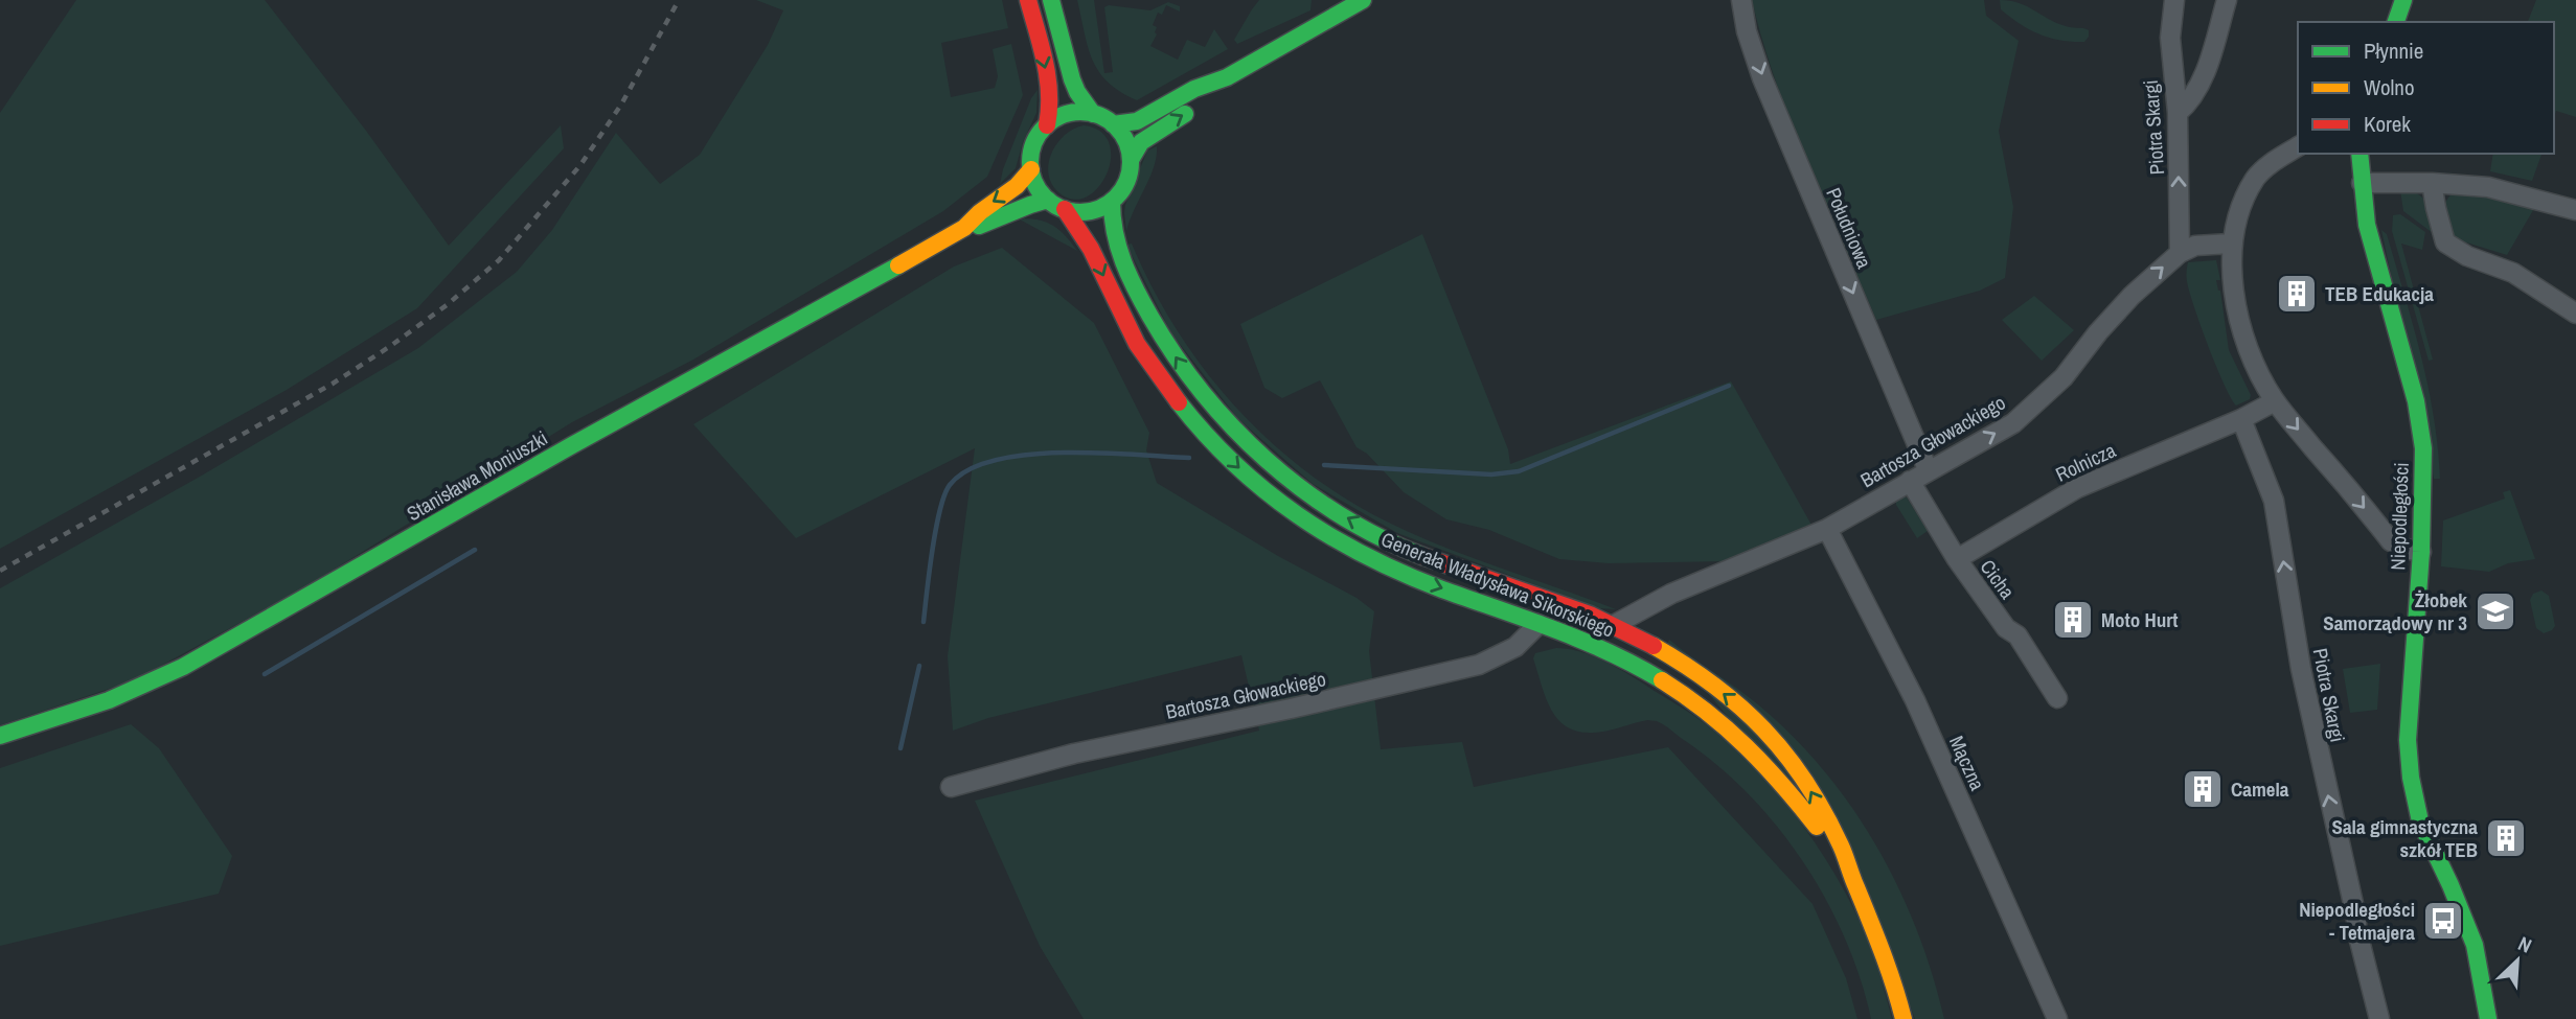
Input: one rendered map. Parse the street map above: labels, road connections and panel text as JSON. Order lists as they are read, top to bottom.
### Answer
{
  "streets": {
    "main road": ["Stanisława Moniuszki", "Niepodległości", "Generała Władysława Sikorskiego"],
    "street": [
      "Piotra Skargi",
      "Południowa",
      "Bartosza Głowackiego",
      "Rolnicza",
      "Cicha",
      "Mączna"
    ]
  },
  "crossings": [
    ["Piotra Skargi", "Bartosza Głowackiego"],
    ["Piotra Skargi", "Rolnicza"],
    ["Południowa", "Bartosza Głowackiego"],
    ["Bartosza Głowackiego", "Cicha"],
    ["Bartosza Głowackiego", "Generała Władysława Sikorskiego"],
    ["Bartosza Głowackiego", "Mączna"],
    ["Rolnicza", "Cicha"],
    ["Stanisława Moniuszki", "Generała Władysława Sikorskiego"]
  ],
  "one_way": ["Piotra Skargi", "Południowa"],
  "places": {
    "building": [
      "TEB Edukacja",
      "Moto Hurt",
      "Camela",
      "Sala gimnastyczna szkół TEB"
    ],
    "school or university": ["Żłobek Samorządowy nr 3"],
    "bus stop": ["Niepodległości - Tetmajera"]
  },
  "legend": ["Płynnie", "Wolno", "Korek"],
  "north": "top right"
}
